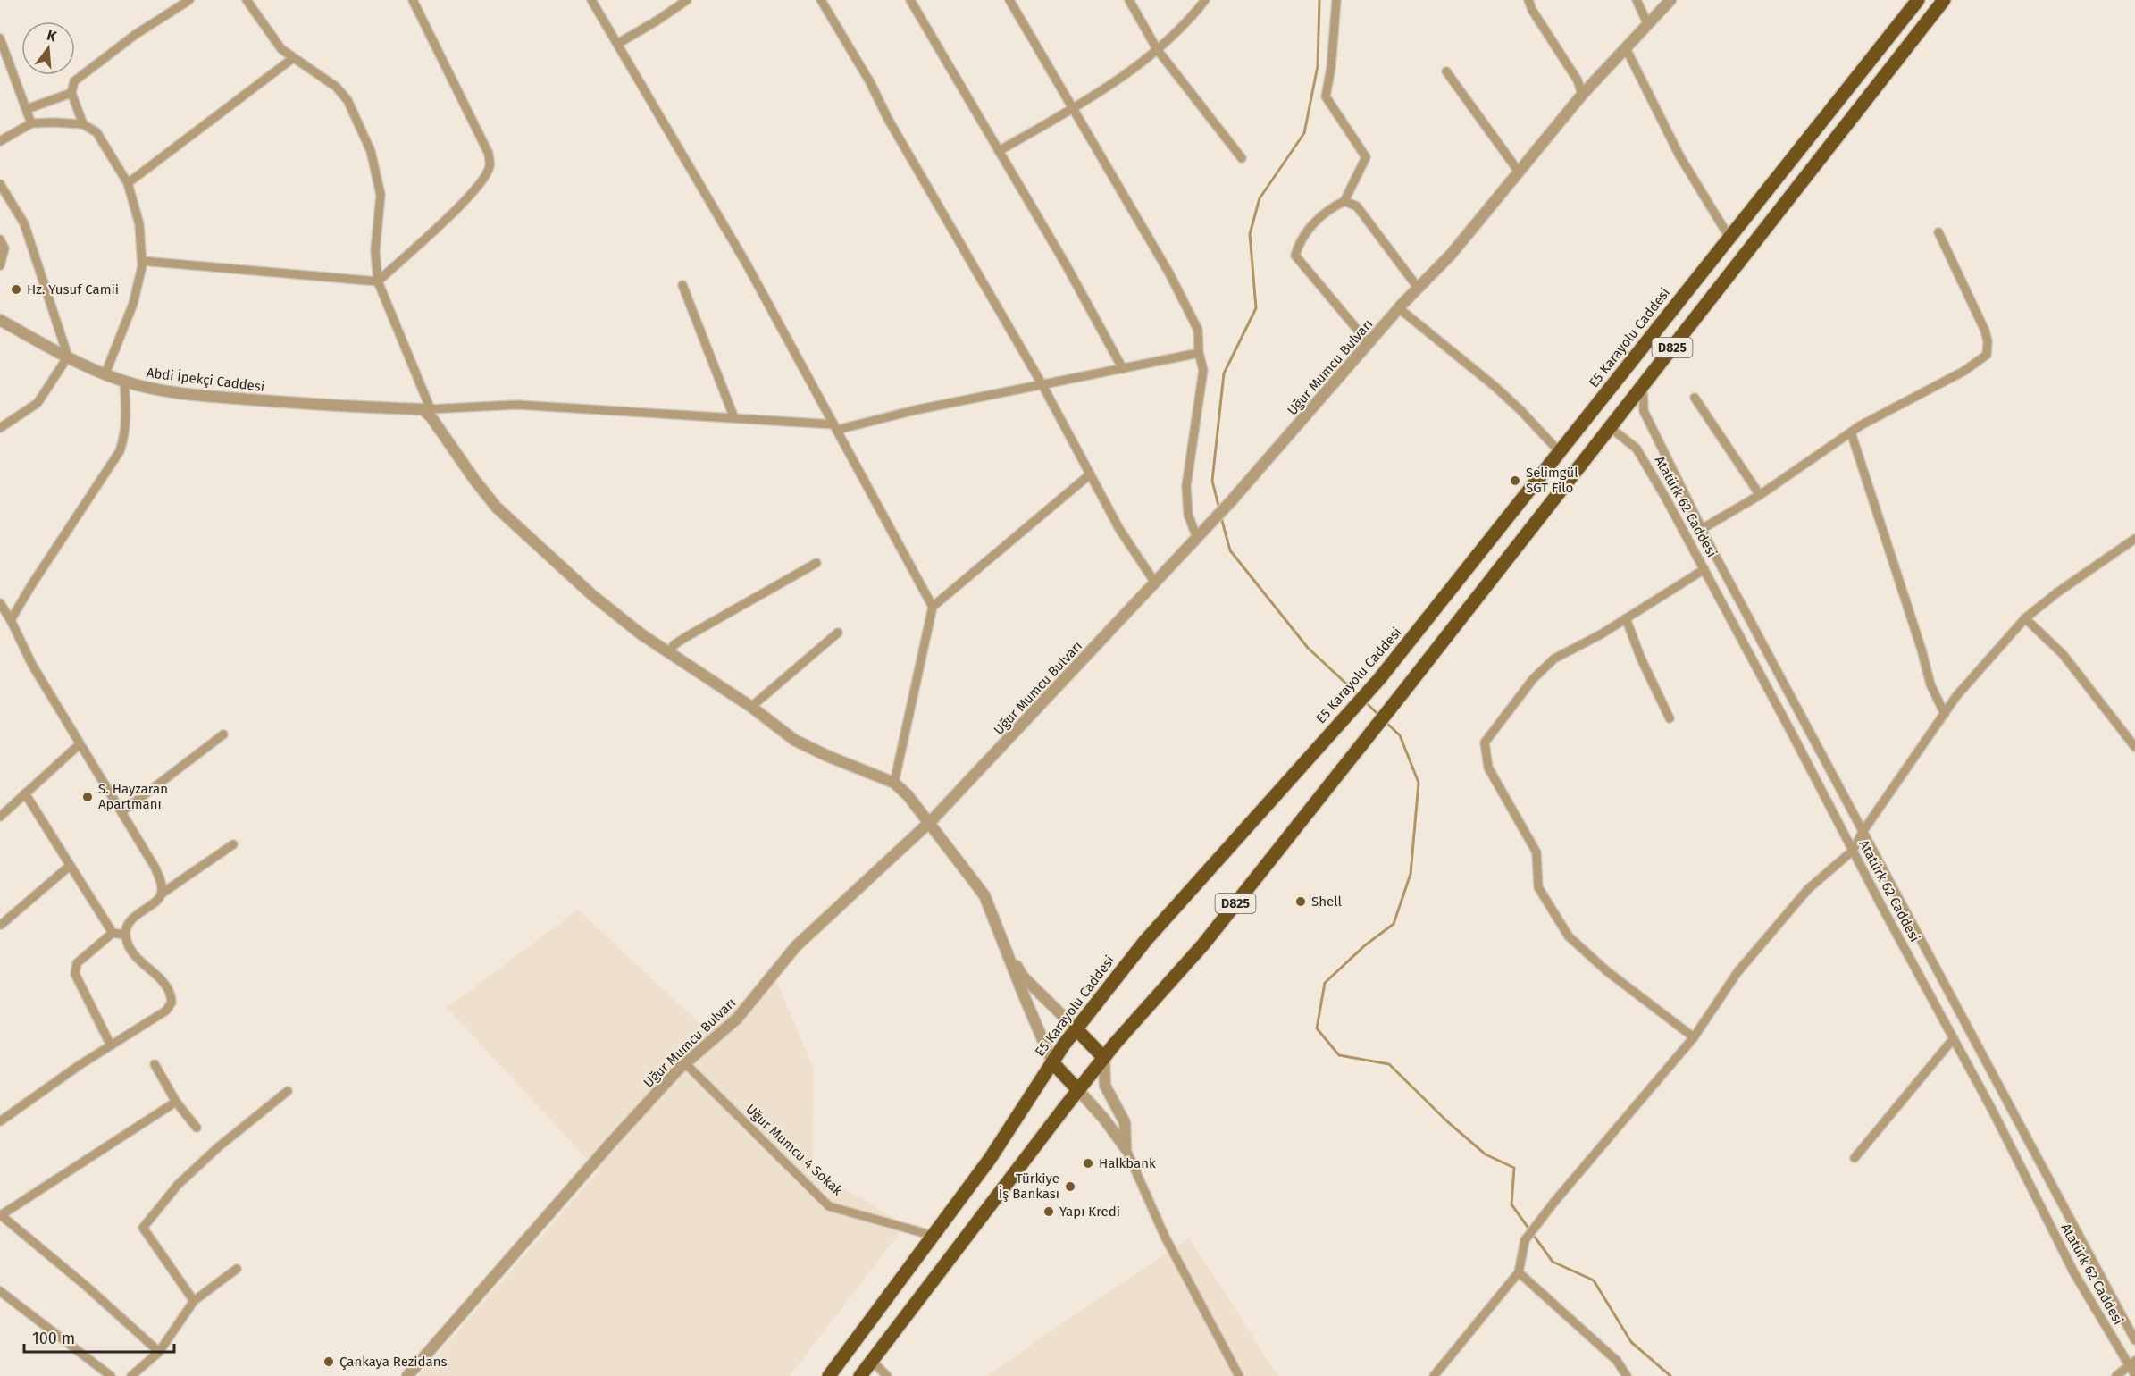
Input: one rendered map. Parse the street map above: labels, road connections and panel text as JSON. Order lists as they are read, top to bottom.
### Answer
{
  "streets": {
    "highway": ["E5 Karayolu Caddesi", "D825"],
    "street": [
      "Uğur Mumcu Bulvarı",
      "Abdi İpekçi Caddesi",
      "Atatürk 62 Caddesi",
      "Uğur Mumcu 4 Sokak"
    ]
  },
  "crossings": [
    ["E5 Karayolu Caddesi", "Uğur Mumcu 4 Sokak"],
    ["D825", "Atatürk 62 Caddesi"],
    ["Uğur Mumcu Bulvarı", "Uğur Mumcu 4 Sokak"]
  ],
  "places": [
    "Hz. Yusuf Camii",
    "Selimgül SGT Filo",
    "S. Hayzaran Apartmanı",
    "Shell",
    "Halkbank",
    "Türkiye İş Bankası",
    "Yapı Kredi",
    "Çankaya Rezidans"
  ],
  "scale_bar": "100 m",
  "north": "top"
}
